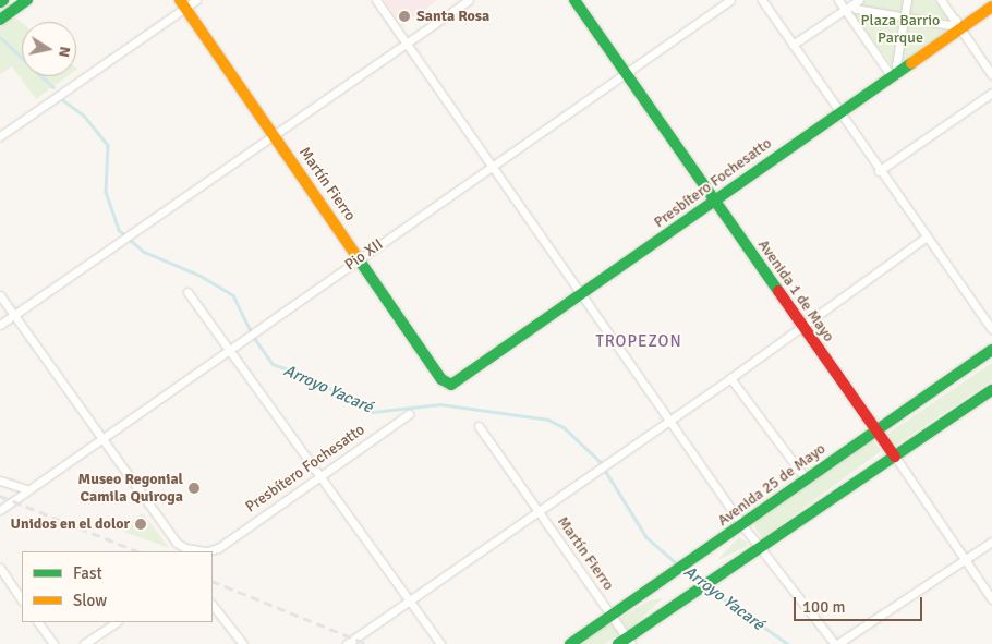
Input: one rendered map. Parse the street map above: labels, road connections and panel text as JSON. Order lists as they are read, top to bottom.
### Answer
{
  "streets": {
    "main road": [
      "Presbítero Fochesatto",
      "Martín Fierro",
      "Avenida 1 de Mayo",
      "Avenida 25 de Mayo"
    ],
    "street": ["Pio XII"]
  },
  "crossings": [
    ["Presbítero Fochesatto", "Martín Fierro"],
    ["Presbítero Fochesatto", "Pio XII"],
    ["Presbítero Fochesatto", "Avenida 1 de Mayo"],
    ["Martín Fierro", "Pio XII"],
    ["Martín Fierro", "Avenida 25 de Mayo"],
    ["Pio XII", "Avenida 1 de Mayo"],
    ["Avenida 1 de Mayo", "Avenida 25 de Mayo"]
  ],
  "districts": ["TROPEZON"],
  "water": ["Arroyo Yacaré"],
  "parks": ["Plaza Barrio Parque"],
  "places": ["Santa Rosa", "Museo Regonial Camila Quiroga", "Unidos en el dolor"],
  "legend": ["Fast", "Slow"],
  "scale_bar": "100 m",
  "north": "right"
}
